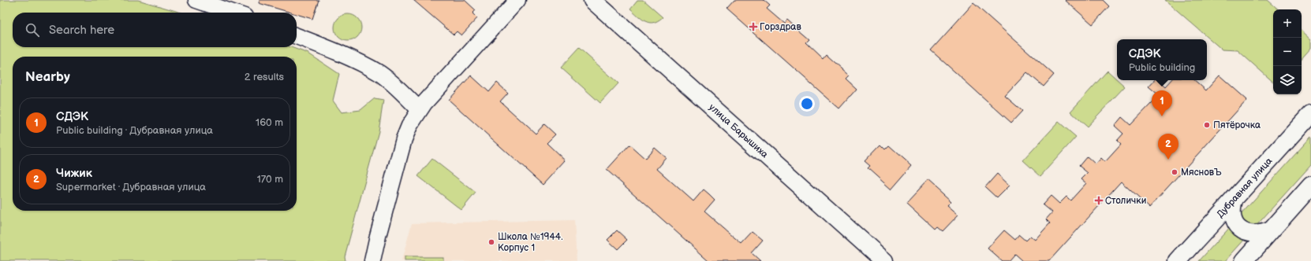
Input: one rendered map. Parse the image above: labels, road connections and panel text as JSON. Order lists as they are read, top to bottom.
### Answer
{
  "streets": {
    "main road": ["улица Барышиха", "Дубравная улица"]
  },
  "places": {
    "health": ["Горздрав", "Столички"],
    "other": ["Пятёрочка", "МясновЪ", "Школа №1944. Корпус 1"]
  },
  "page": {
    "map_buttons": ["+", "−"],
    "search": "Search here",
    "popup": ["СДЭК", "Public building"],
    "heading": ["Nearby", "2 results"],
    "pins": ["1", "2"],
    "list": [
      {
        "mark": "1",
        "name": "СДЭК",
        "note": "Public building · Дубравная улица",
        "value": "160 m"
      },
      {
        "mark": "2",
        "name": "Чижик",
        "note": "Supermarket · Дубравная улица",
        "value": "170 m"
      }
    ]
  }
}
